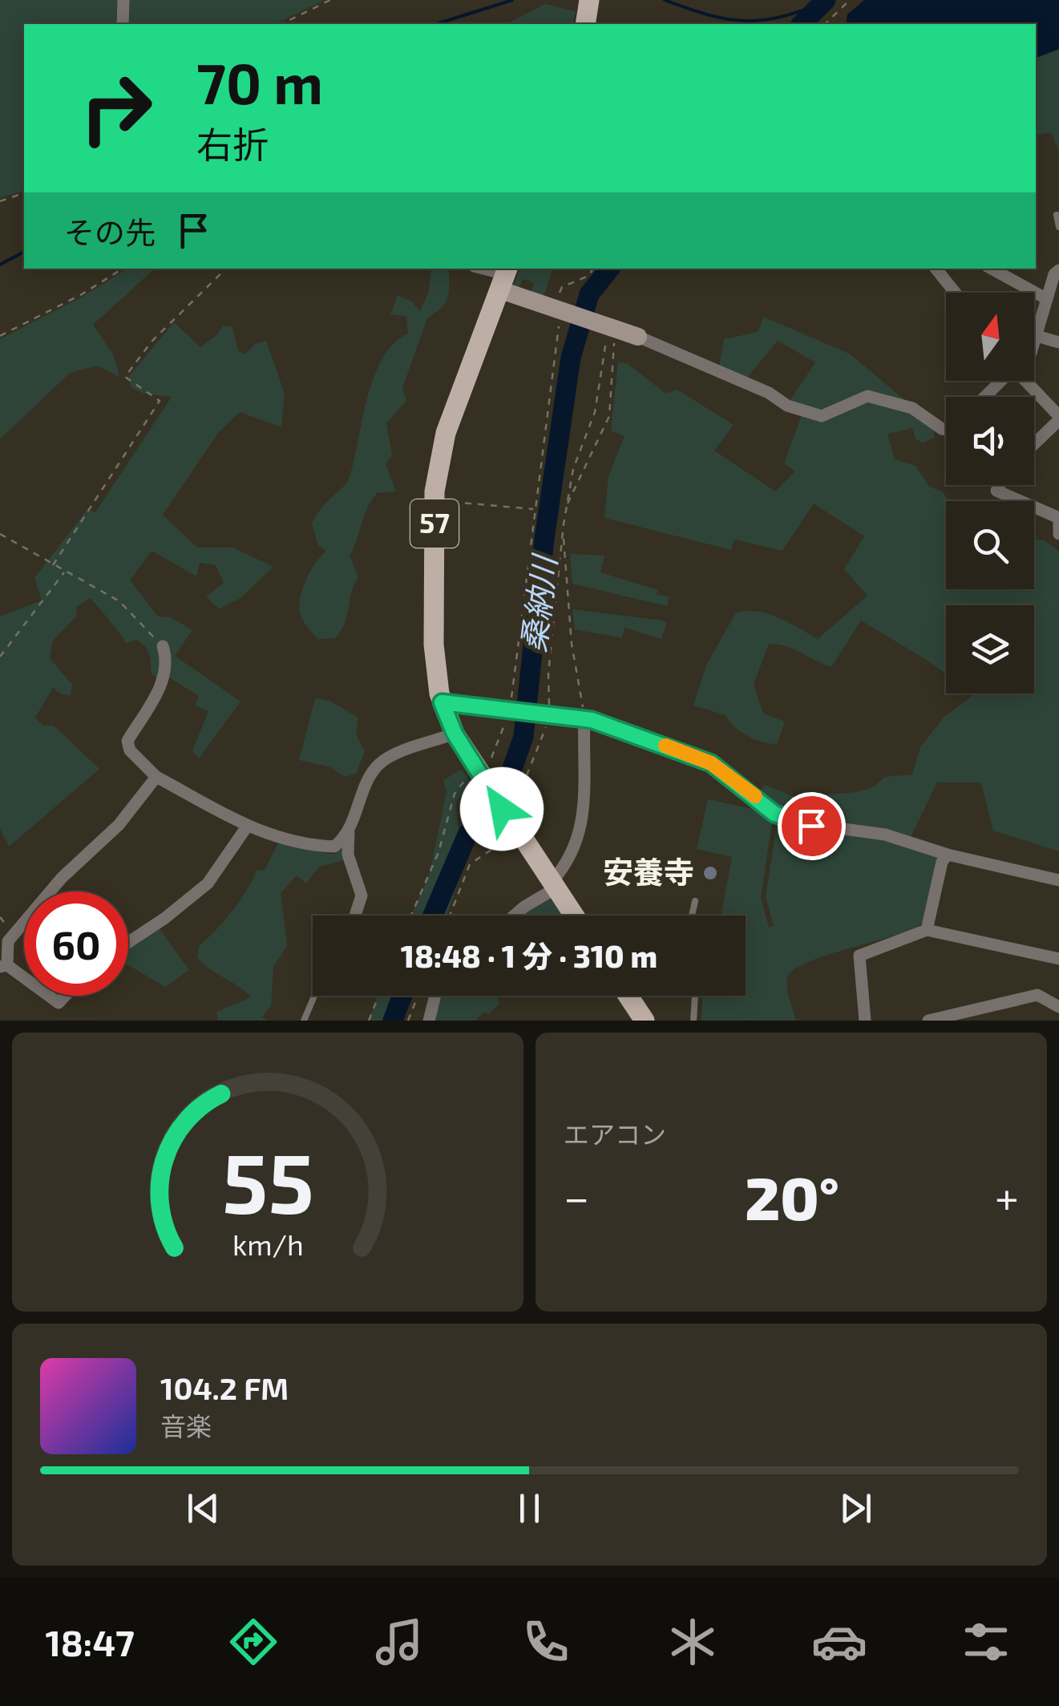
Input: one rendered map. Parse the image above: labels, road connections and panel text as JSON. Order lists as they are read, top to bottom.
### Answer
{
  "streets": {
    "main road": ["57"]
  },
  "water": ["桑納川"],
  "places": ["安養寺"],
  "north": "top",
  "page": {
    "turn": ["70 m", "右折"],
    "then": "その先",
    "limit": "60",
    "trip": "18:48 · 1 分 · 310 m",
    "tile": "エアコン",
    "heat": ["−", "20°", "+"],
    "song": ["104.2 FM", "音楽"],
    "tabs": "18:47",
    "gauge": ["55", "km/h"]
  }
}
